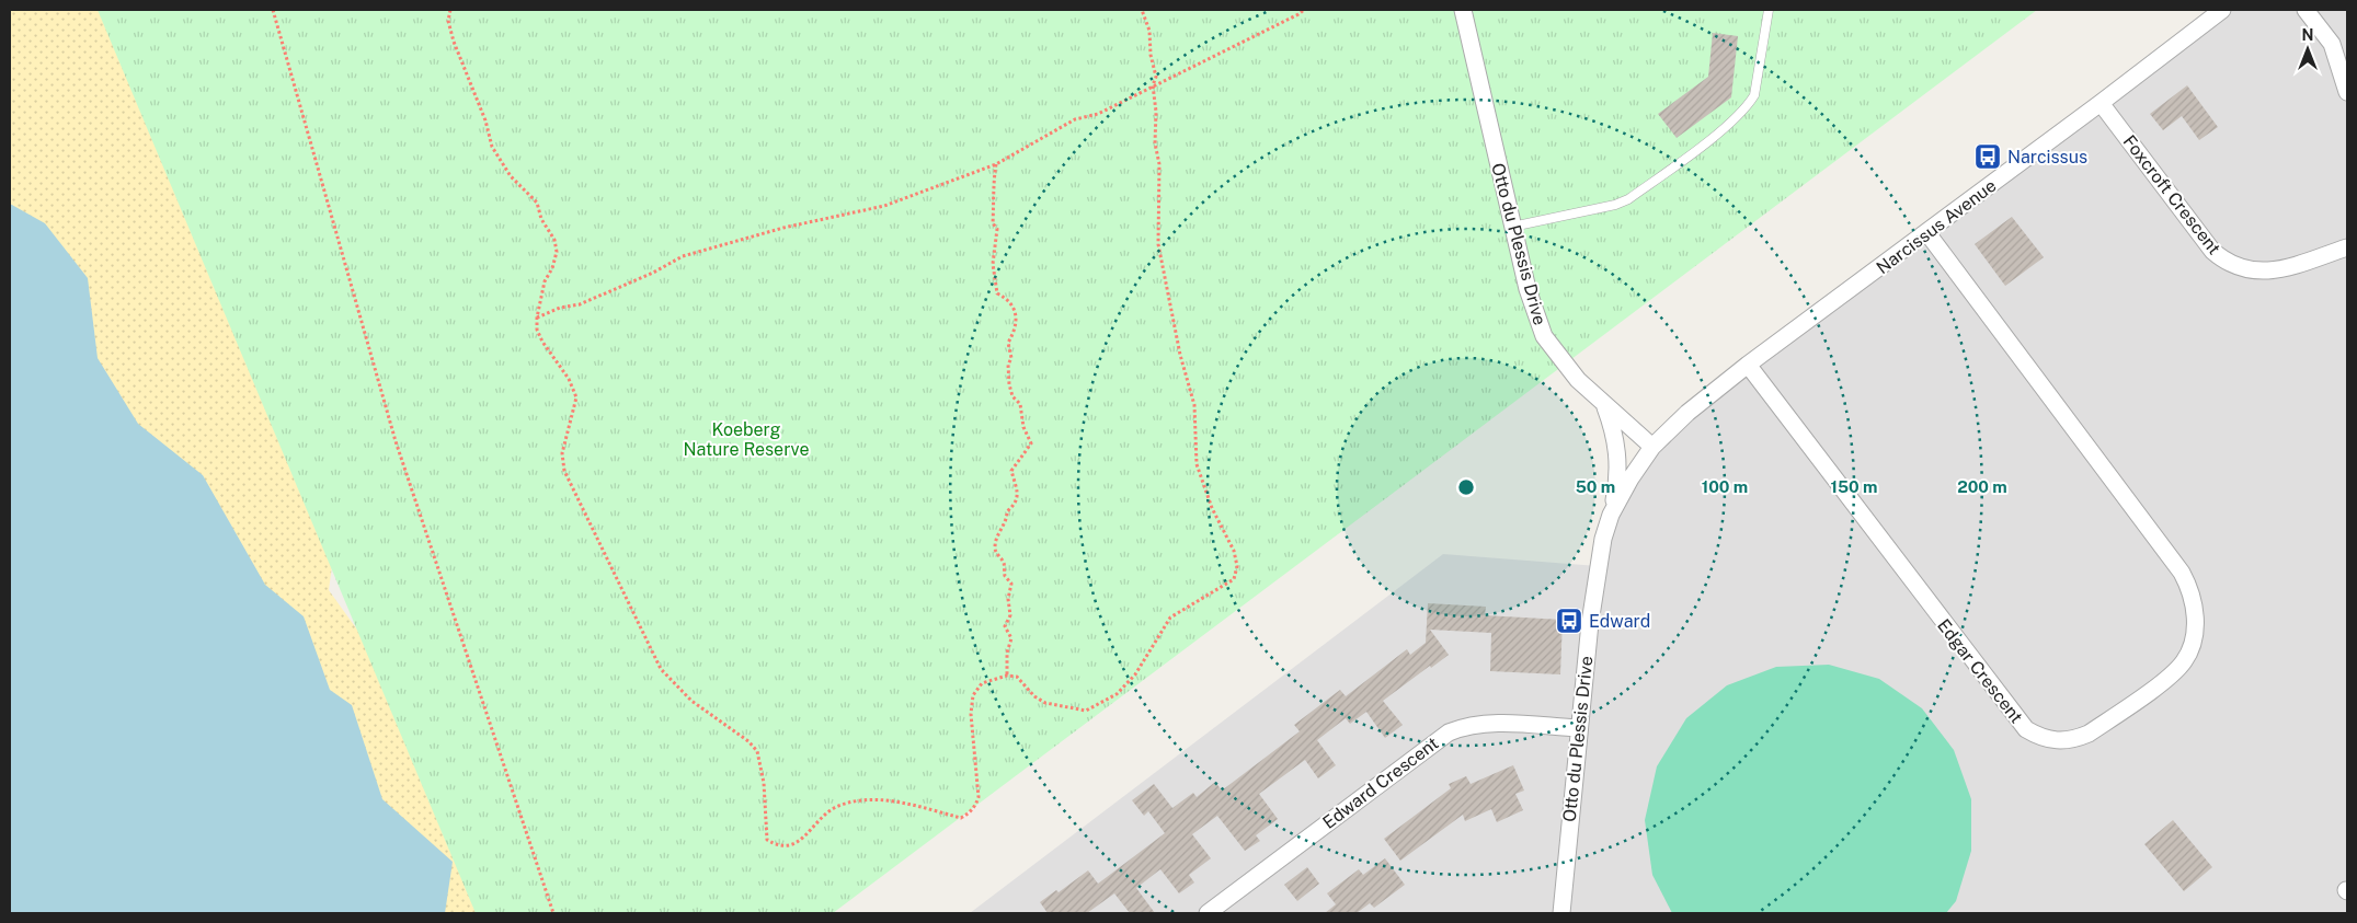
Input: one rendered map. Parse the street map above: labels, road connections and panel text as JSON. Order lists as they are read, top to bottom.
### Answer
{
  "streets": {
    "street": [
      "Foxcroft Crescent",
      "Narcissus Avenue",
      "Otto du Plessis Drive",
      "Edgar Crescent",
      "Edward Crescent"
    ]
  },
  "crossings": [
    ["Foxcroft Crescent", "Narcissus Avenue"],
    ["Narcissus Avenue", "Otto du Plessis Drive"],
    ["Narcissus Avenue", "Edgar Crescent"],
    ["Otto du Plessis Drive", "Edward Crescent"]
  ],
  "parks": ["Koeberg Nature Reserve"],
  "places": {
    "bus stop": ["Narcissus", "Edward"]
  },
  "north": "top",
  "rings": [
    "50 m",
    "100 m",
    "150 m",
    "200 m"
  ]
}
